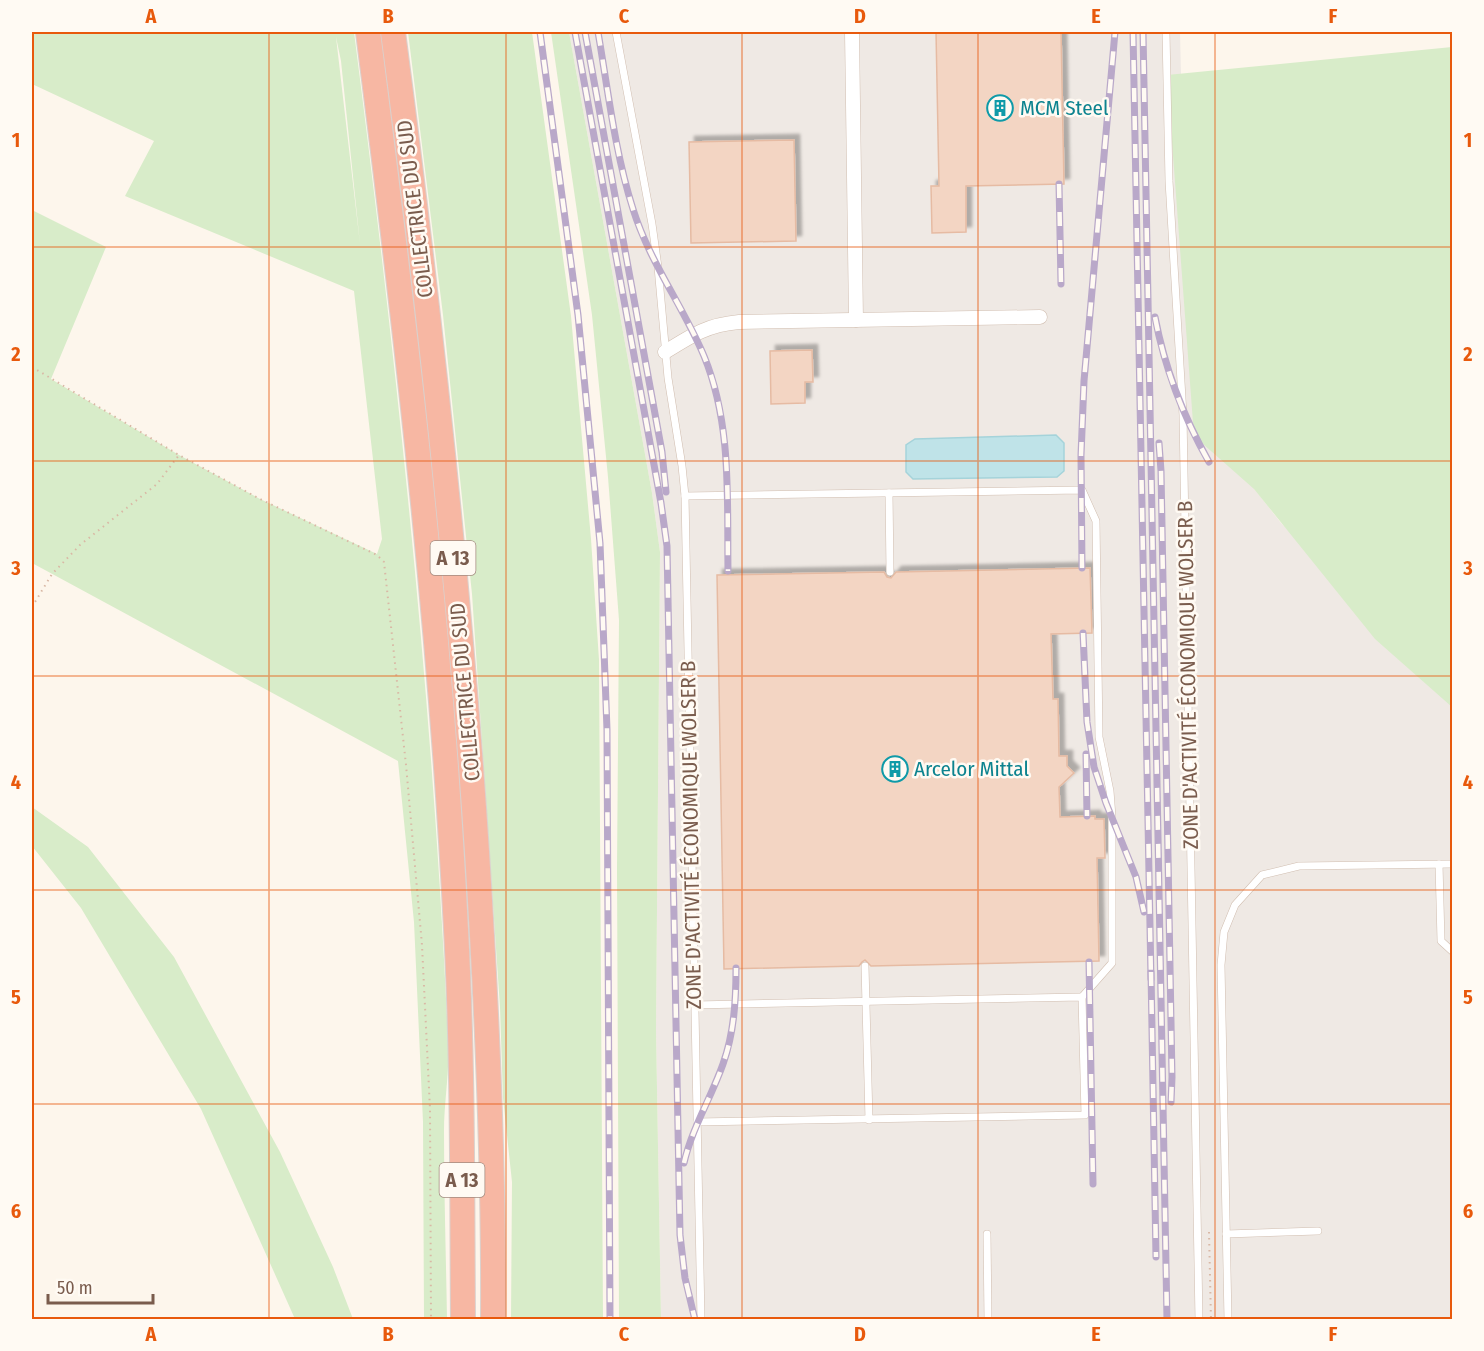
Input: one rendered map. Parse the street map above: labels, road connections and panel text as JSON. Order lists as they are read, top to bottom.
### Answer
{
  "streets": {
    "highway": ["COLLECTRICE DU SUD", "A 13"],
    "lane": ["ZONE D'ACTIVITÉ ÉCONOMIQUE WOLSER B"]
  },
  "places": {
    "building": ["MCM Steel", "Arcelor Mittal"]
  },
  "scale_bar": "50 m",
  "grid": {
    "columns": [
      "A",
      "B",
      "C",
      "D",
      "E",
      "F"
    ],
    "rows": [
      "1",
      "2",
      "3",
      "4",
      "5",
      "6"
    ]
  }
}
